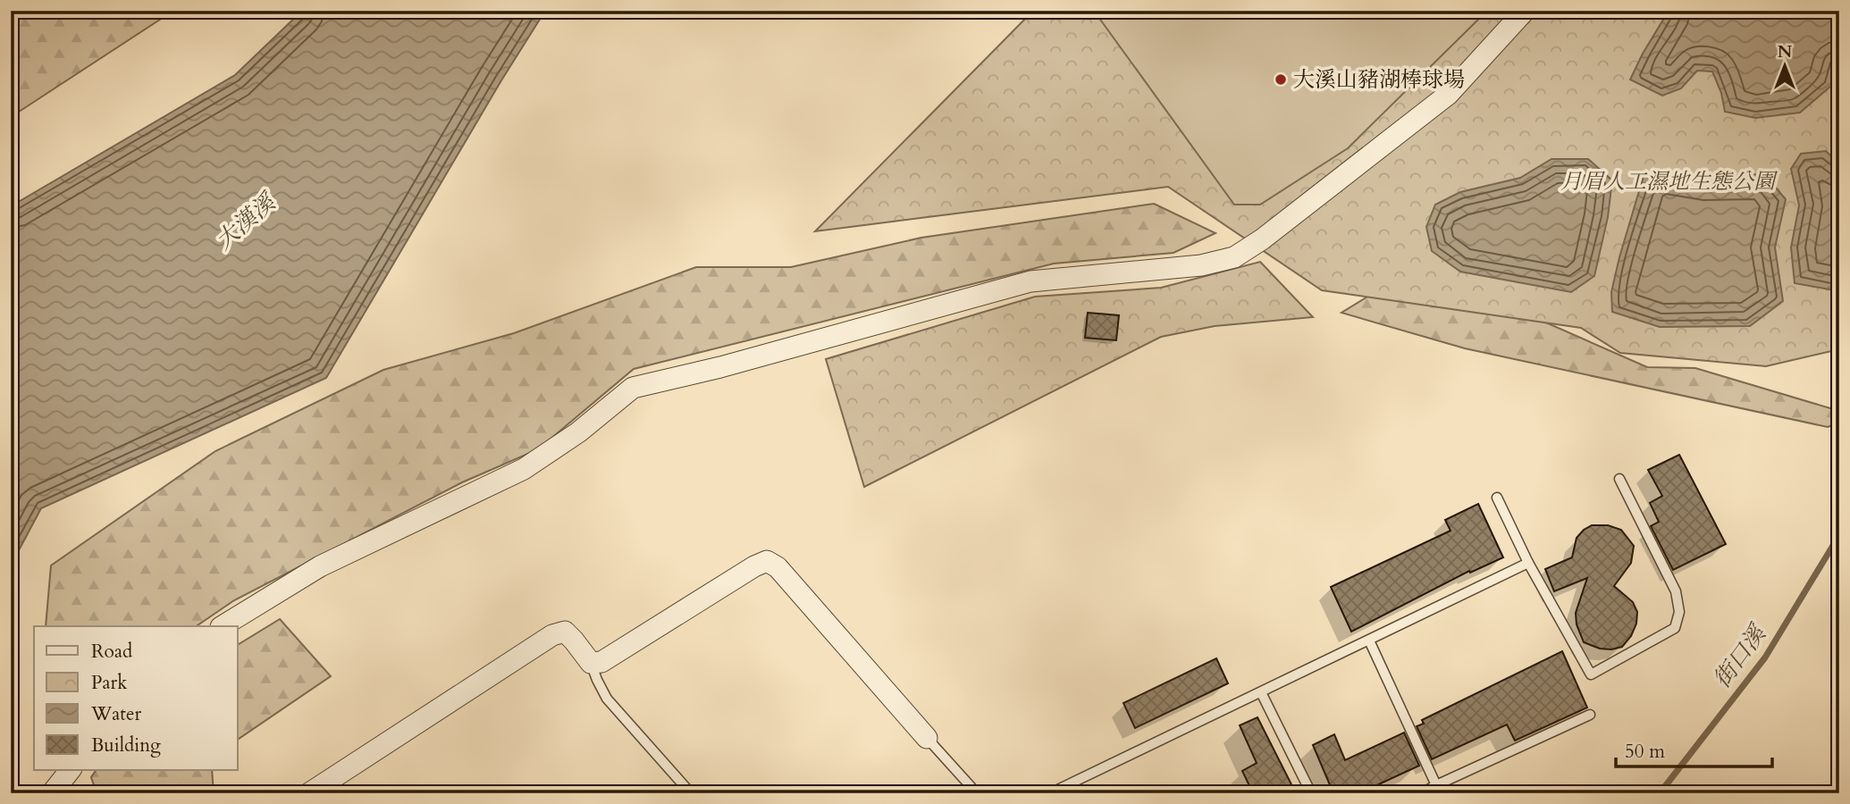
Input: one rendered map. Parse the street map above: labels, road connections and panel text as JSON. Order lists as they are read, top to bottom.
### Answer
{
  "water": ["大漢溪", "街口溪"],
  "parks": ["月眉人工濕地生態公園"],
  "places": ["大溪山豬湖棒球場"],
  "legend": [
    "Road",
    "Park",
    "Water",
    "Building"
  ],
  "scale_bar": "50 m",
  "north": "top"
}
